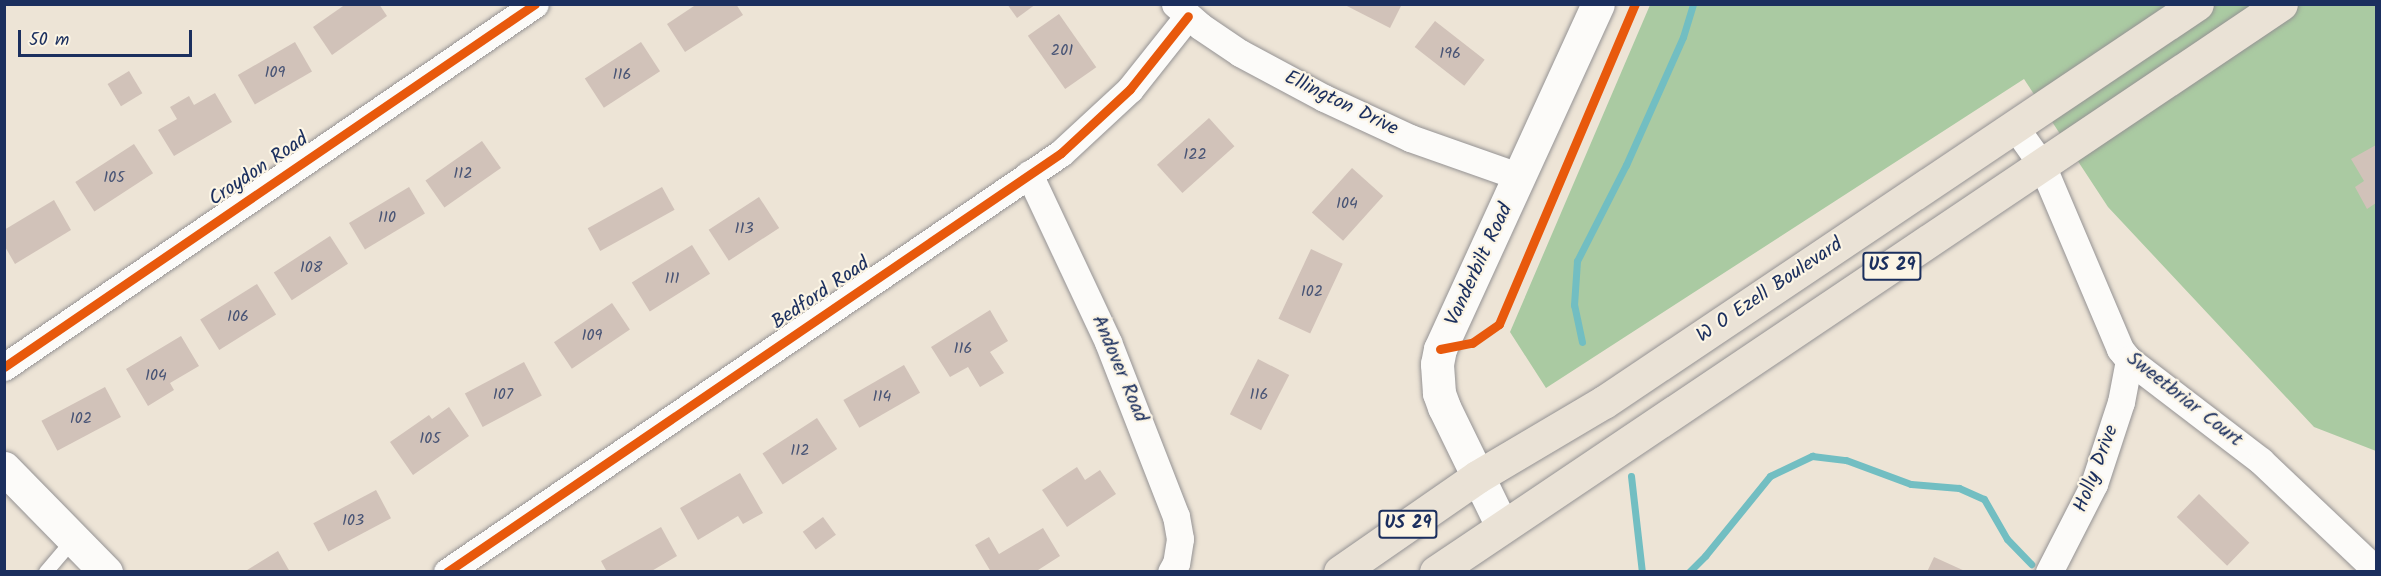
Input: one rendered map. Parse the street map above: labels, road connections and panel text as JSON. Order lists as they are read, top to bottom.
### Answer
{
  "streets": {
    "main road": ["US 29", "W O Ezell Boulevard"],
    "street": [
      "Ellington Drive",
      "Croydon Road",
      "Vanderbilt Road",
      "Bedford Road",
      "Andover Road",
      "Sweetbriar Court",
      "Holly Drive"
    ]
  },
  "crossings": [
    ["Ellington Drive", "Vanderbilt Road"],
    ["Ellington Drive", "Bedford Road"],
    ["Vanderbilt Road", "US 29"],
    ["Vanderbilt Road", "W O Ezell Boulevard"],
    ["US 29", "Sweetbriar Court"],
    ["W O Ezell Boulevard", "Sweetbriar Court"],
    ["Bedford Road", "Andover Road"],
    ["Sweetbriar Court", "Holly Drive"]
  ],
  "house_numbers": [
    "201",
    "196",
    "109",
    "116",
    "122",
    "112",
    "105",
    "104",
    "110",
    "113",
    "108",
    "111",
    "102",
    "106",
    "109",
    "116",
    "104",
    "107",
    "116",
    "114",
    "102",
    "105",
    "112",
    "103"
  ],
  "scale_bar": "50 m"
}
